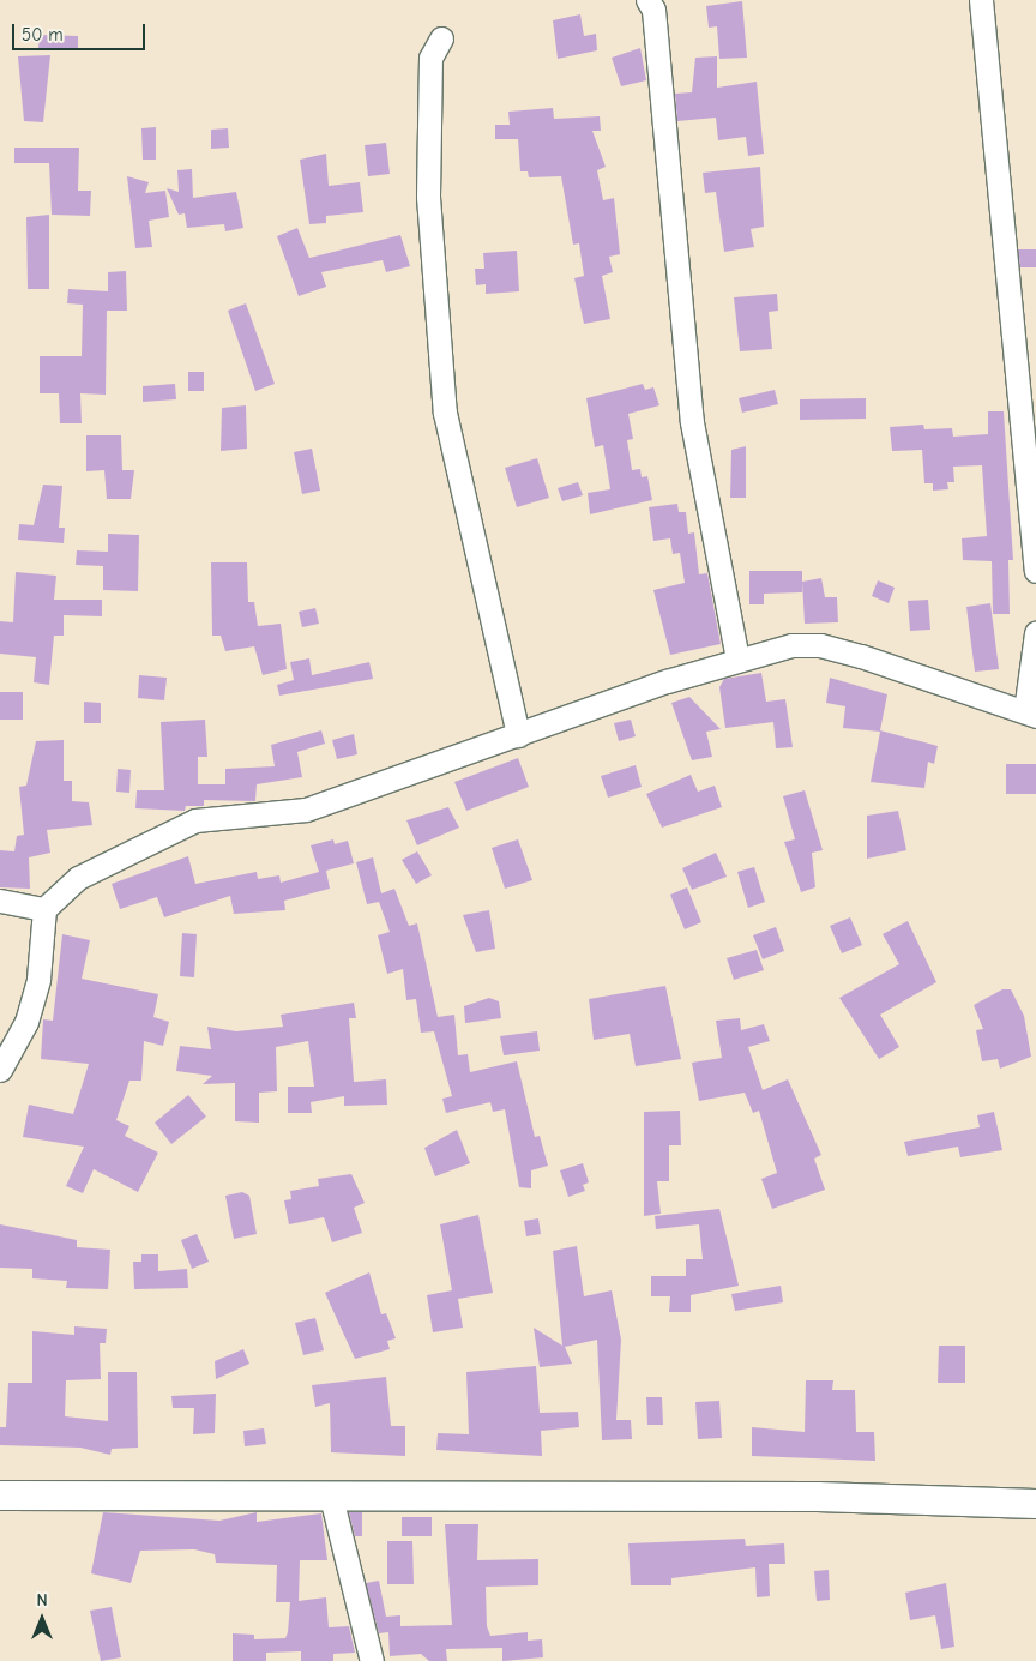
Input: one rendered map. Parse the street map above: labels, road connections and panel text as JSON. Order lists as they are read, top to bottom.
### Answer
{
  "scale_bar": "50 m",
  "north": "top"
}
